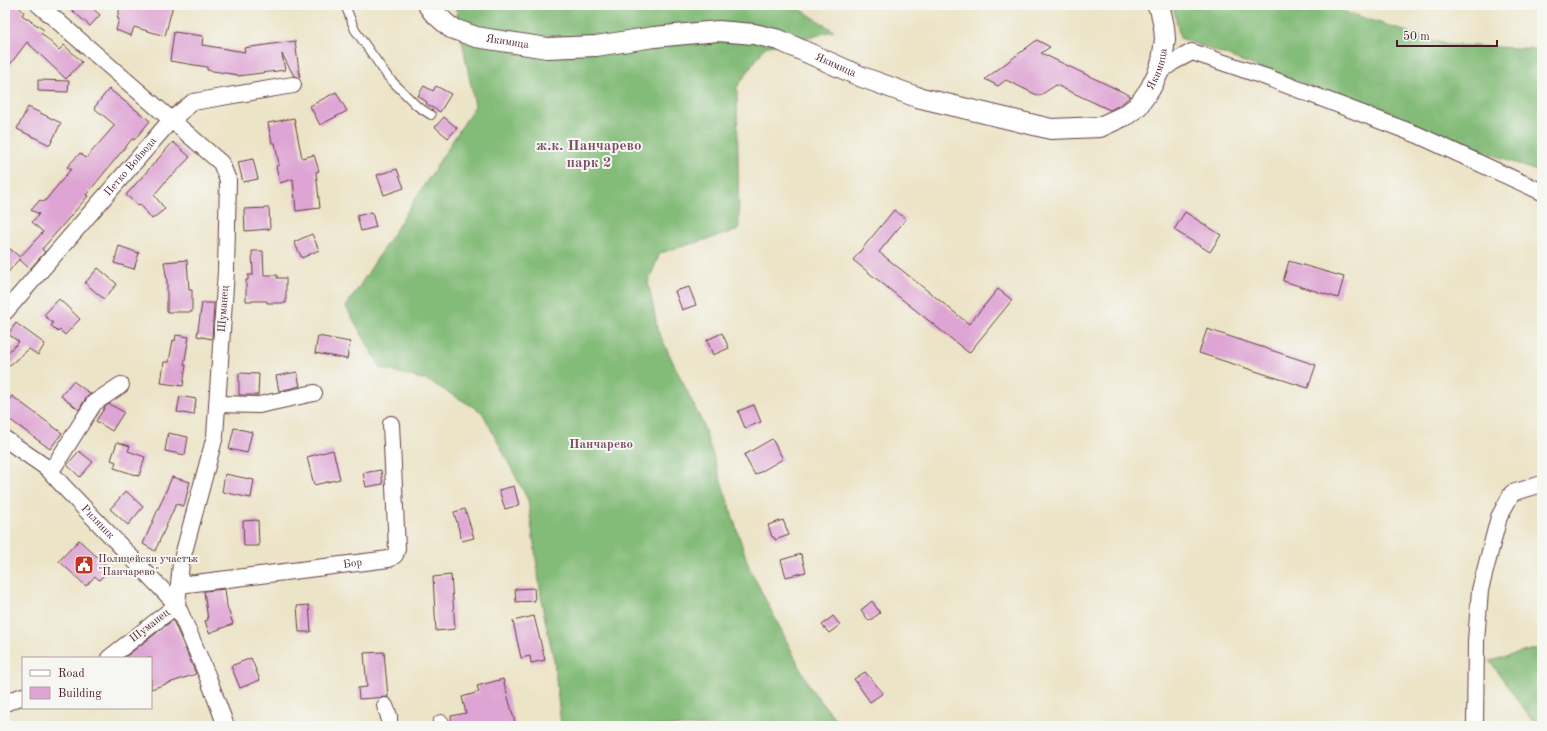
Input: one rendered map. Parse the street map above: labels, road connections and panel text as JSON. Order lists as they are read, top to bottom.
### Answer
{
  "streets": {
    "street": [
      "Якимица",
      "Петко Войвода",
      "Шуманец",
      "Риляник",
      "Бор"
    ]
  },
  "crossings": [
    ["Петко Войвода", "Шуманец"],
    ["Шуманец", "Риляник"],
    ["Шуманец", "Бор"]
  ],
  "districts": ["ж.к. Панчарево парк 2", "Панчарево"],
  "places": {
    "public building": ["Полицейски участък \"Панчарево\""]
  },
  "legend": ["Road", "Building"],
  "scale_bar": "50 m"
}
